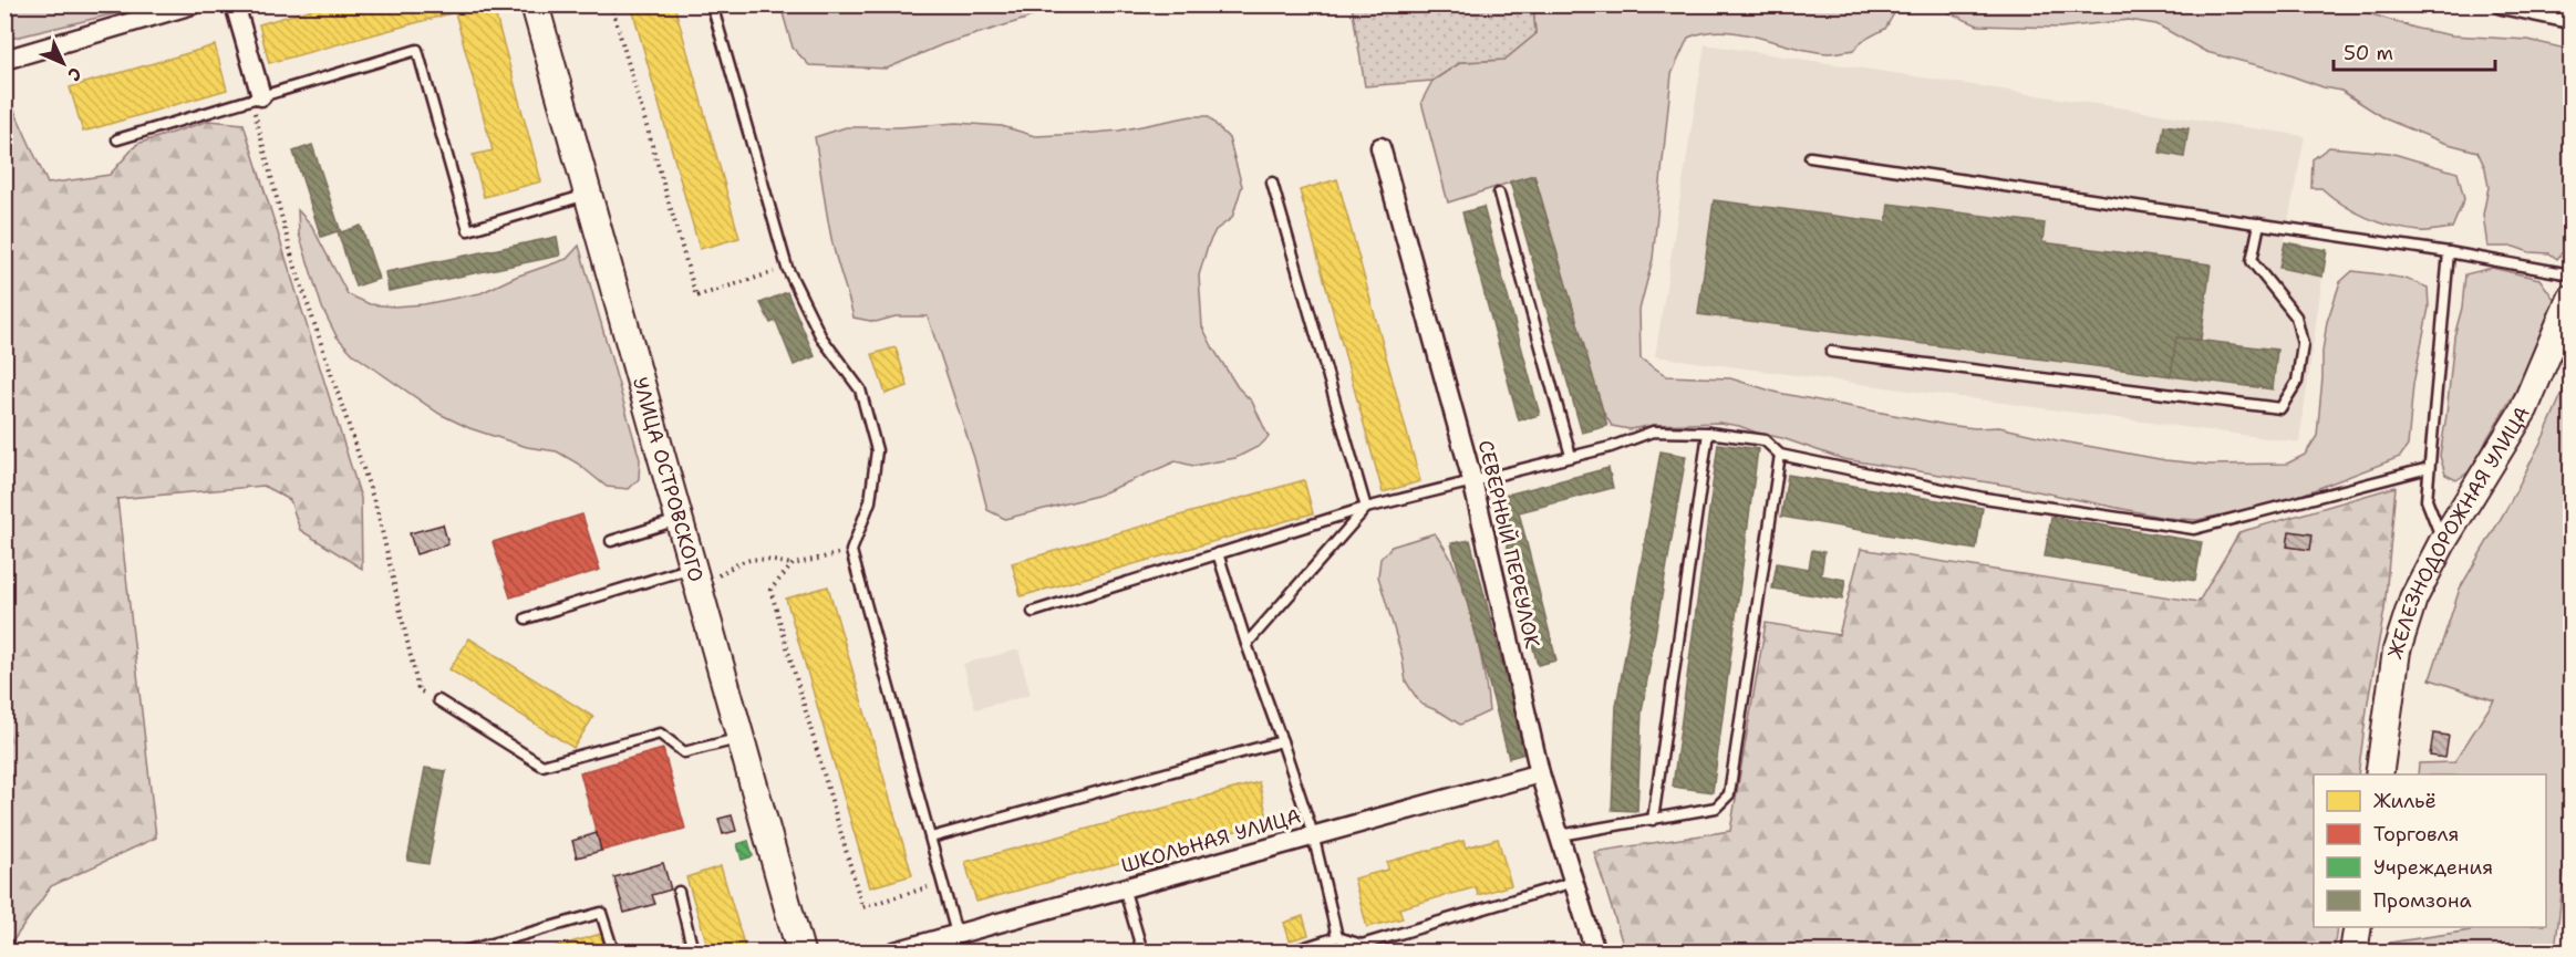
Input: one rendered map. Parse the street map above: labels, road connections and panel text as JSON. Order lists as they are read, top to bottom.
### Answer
{
  "streets": {
    "main road": ["УЛИЦА ОСТРОВСКОГО", "ЖЕЛЕЗНОДОРОЖНАЯ УЛИЦА"],
    "street": ["СЕВЕРНЫЙ ПЕРЕУЛОК", "ШКОЛЬНАЯ УЛИЦА"]
  },
  "crossings": [
    ["СЕВЕРНЫЙ ПЕРЕУЛОК", "ШКОЛЬНАЯ УЛИЦА"]
  ],
  "legend": [
    "Жильё",
    "Торговля",
    "Учреждения",
    "Промзона"
  ],
  "scale_bar": "50 m",
  "north": "bottom right"
}
